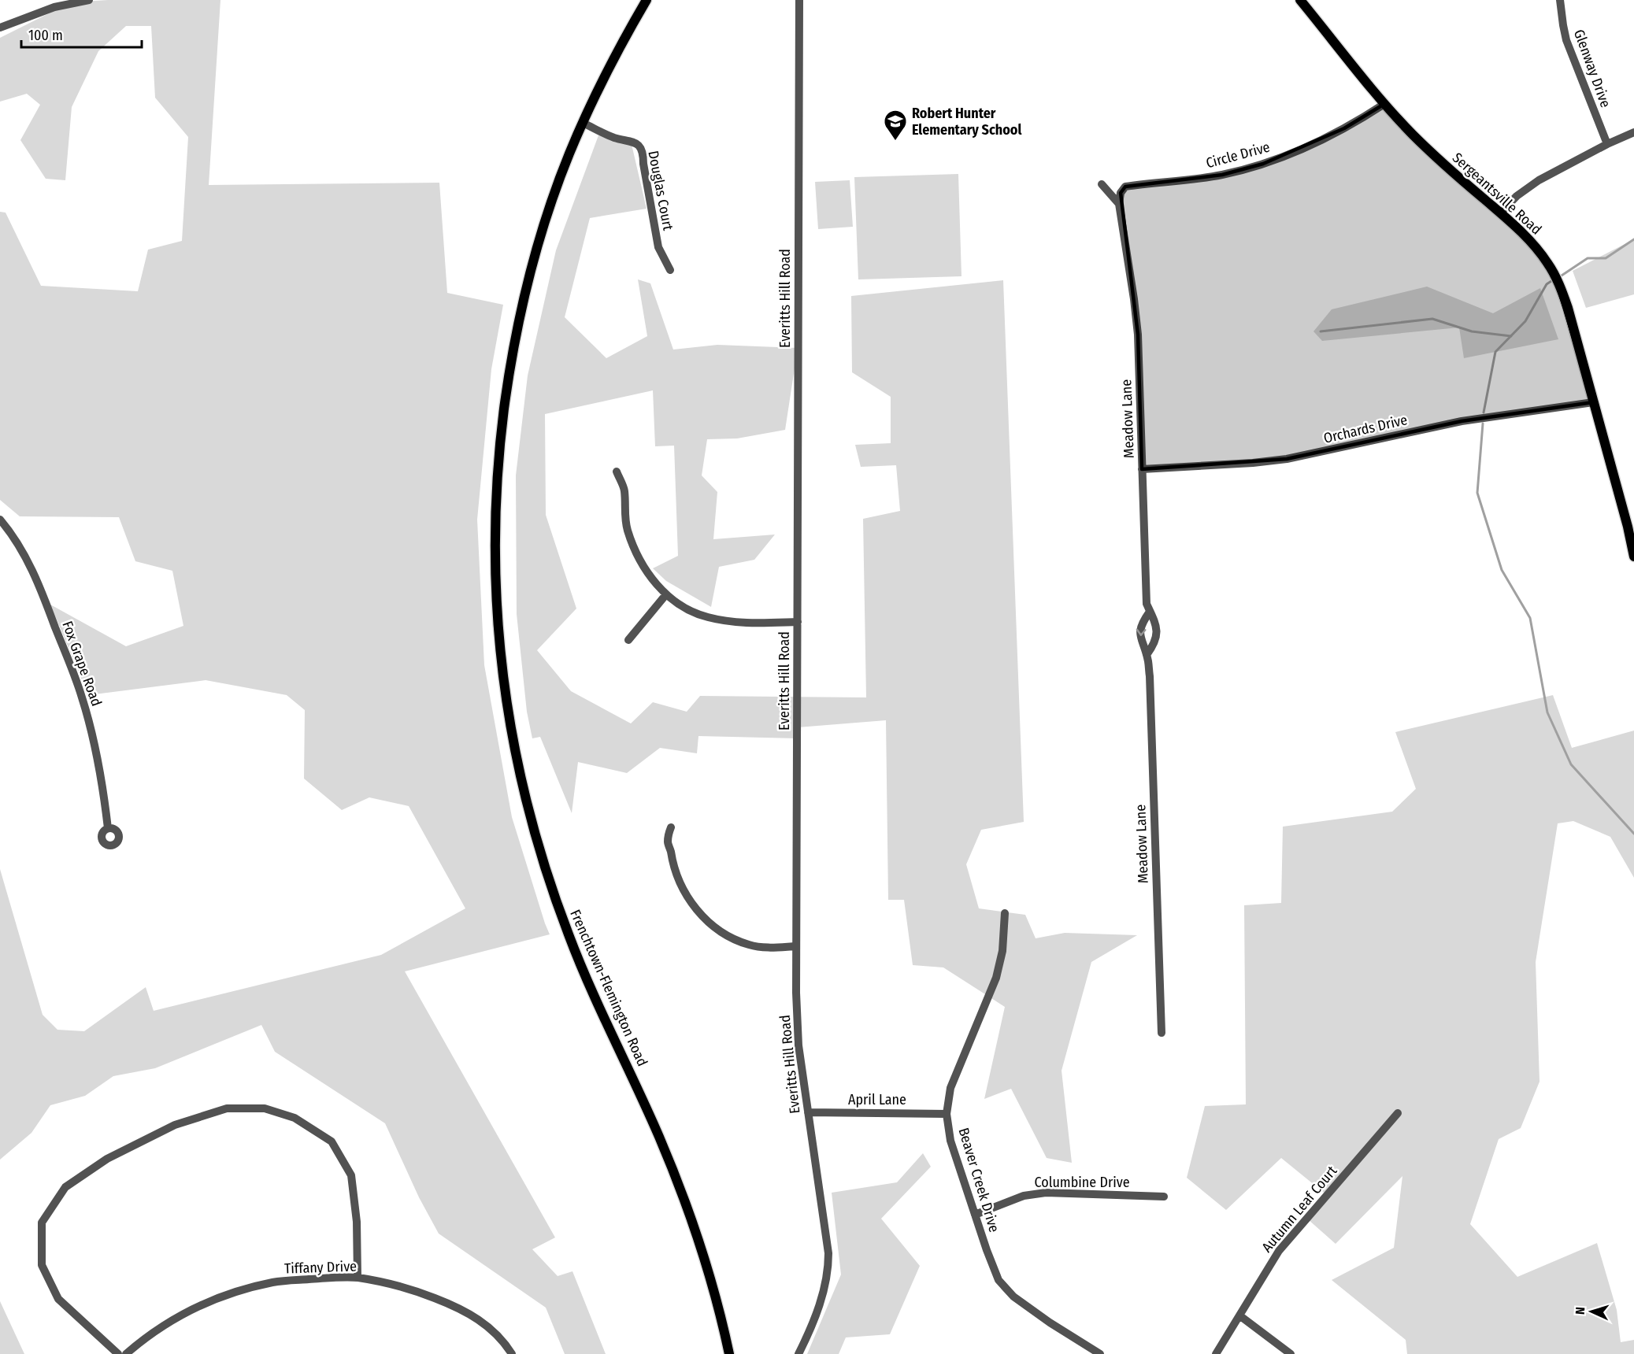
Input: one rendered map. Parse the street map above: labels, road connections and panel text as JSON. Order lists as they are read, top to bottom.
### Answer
{
  "streets": {
    "main road": ["Sergeantsville Road", "Frenchtown-Flemington Road"],
    "street": [
      "Glenway Drive",
      "Circle Drive",
      "Douglas Court",
      "Everitts Hill Road",
      "Meadow Lane",
      "Orchards Drive",
      "Fox Grape Road",
      "April Lane",
      "Beaver Creek Drive",
      "Columbine Drive",
      "Autumn Leaf Court",
      "Tiffany Drive"
    ]
  },
  "crossings": [
    ["Circle Drive", "Sergeantsville Road"],
    ["Circle Drive", "Meadow Lane"],
    ["Douglas Court", "Frenchtown-Flemington Road"],
    ["Sergeantsville Road", "Orchards Drive"],
    ["Everitts Hill Road", "April Lane"],
    ["Meadow Lane", "Orchards Drive"],
    ["April Lane", "Beaver Creek Drive"],
    ["Beaver Creek Drive", "Columbine Drive"]
  ],
  "places": {
    "school or university": ["Robert Hunter Elementary School"]
  },
  "scale_bar": "100 m",
  "north": "left"
}
